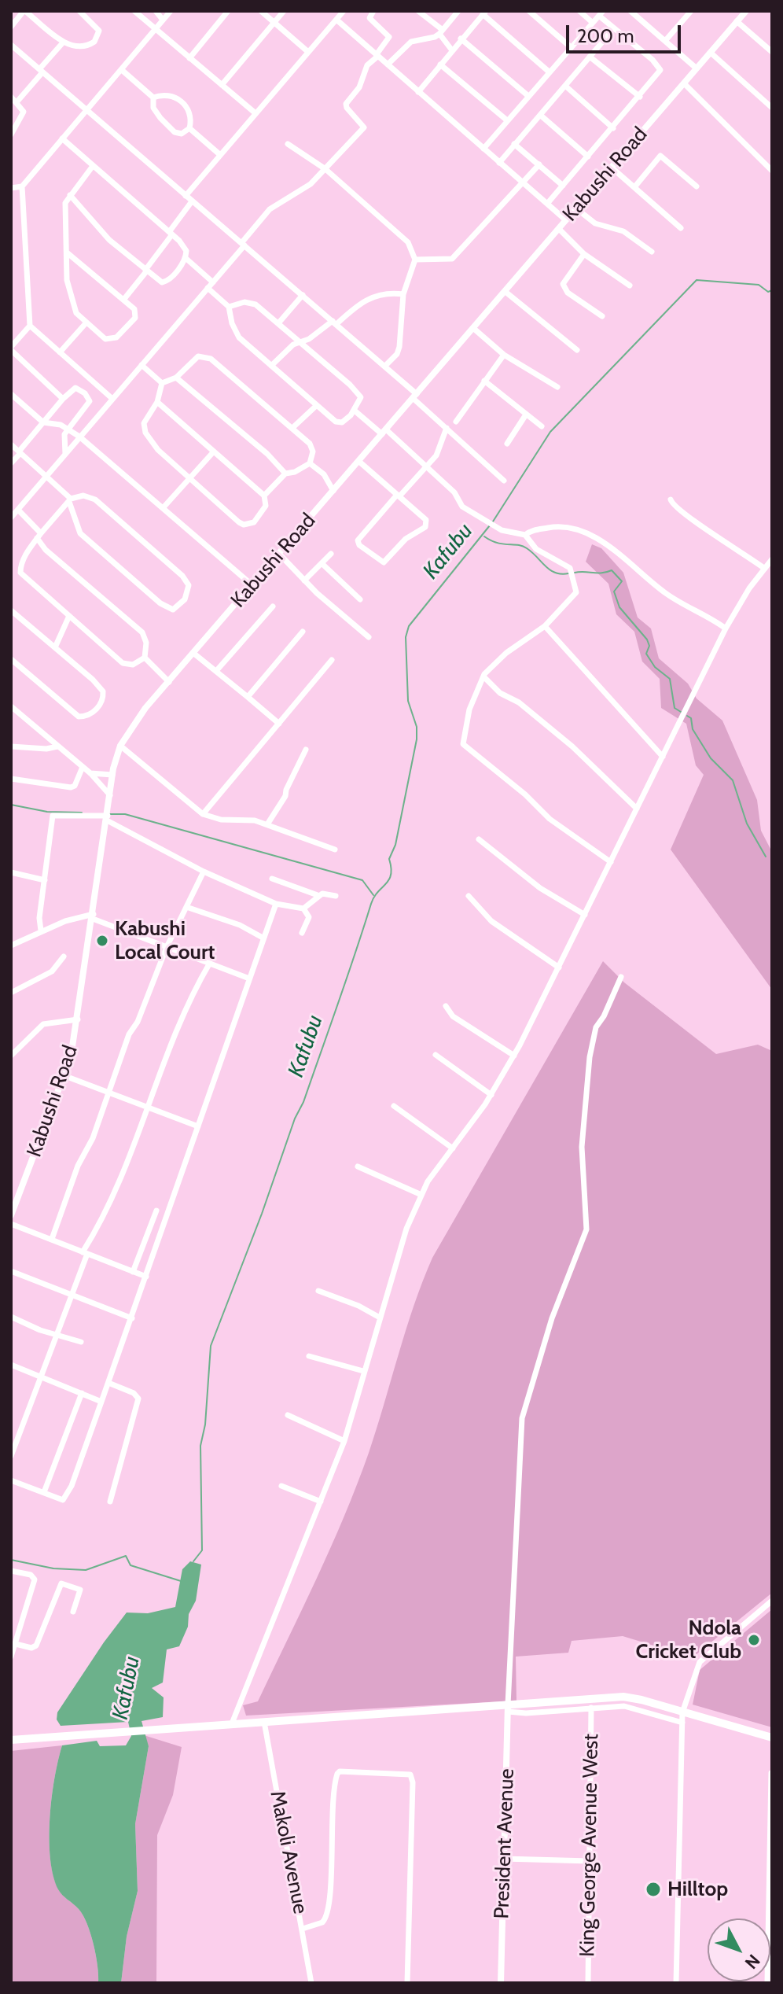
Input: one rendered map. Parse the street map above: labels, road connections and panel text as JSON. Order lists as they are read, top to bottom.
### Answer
{
  "streets": {
    "main road": ["Kabushi Road", "President Avenue"],
    "street": ["King George Avenue West", "Makoli Avenue"]
  },
  "water": ["Kafubu"],
  "places": ["Kabushi Local Court", "Ndola Cricket Club", "Hilltop"],
  "scale_bar": "200 m",
  "north": "bottom right"
}
